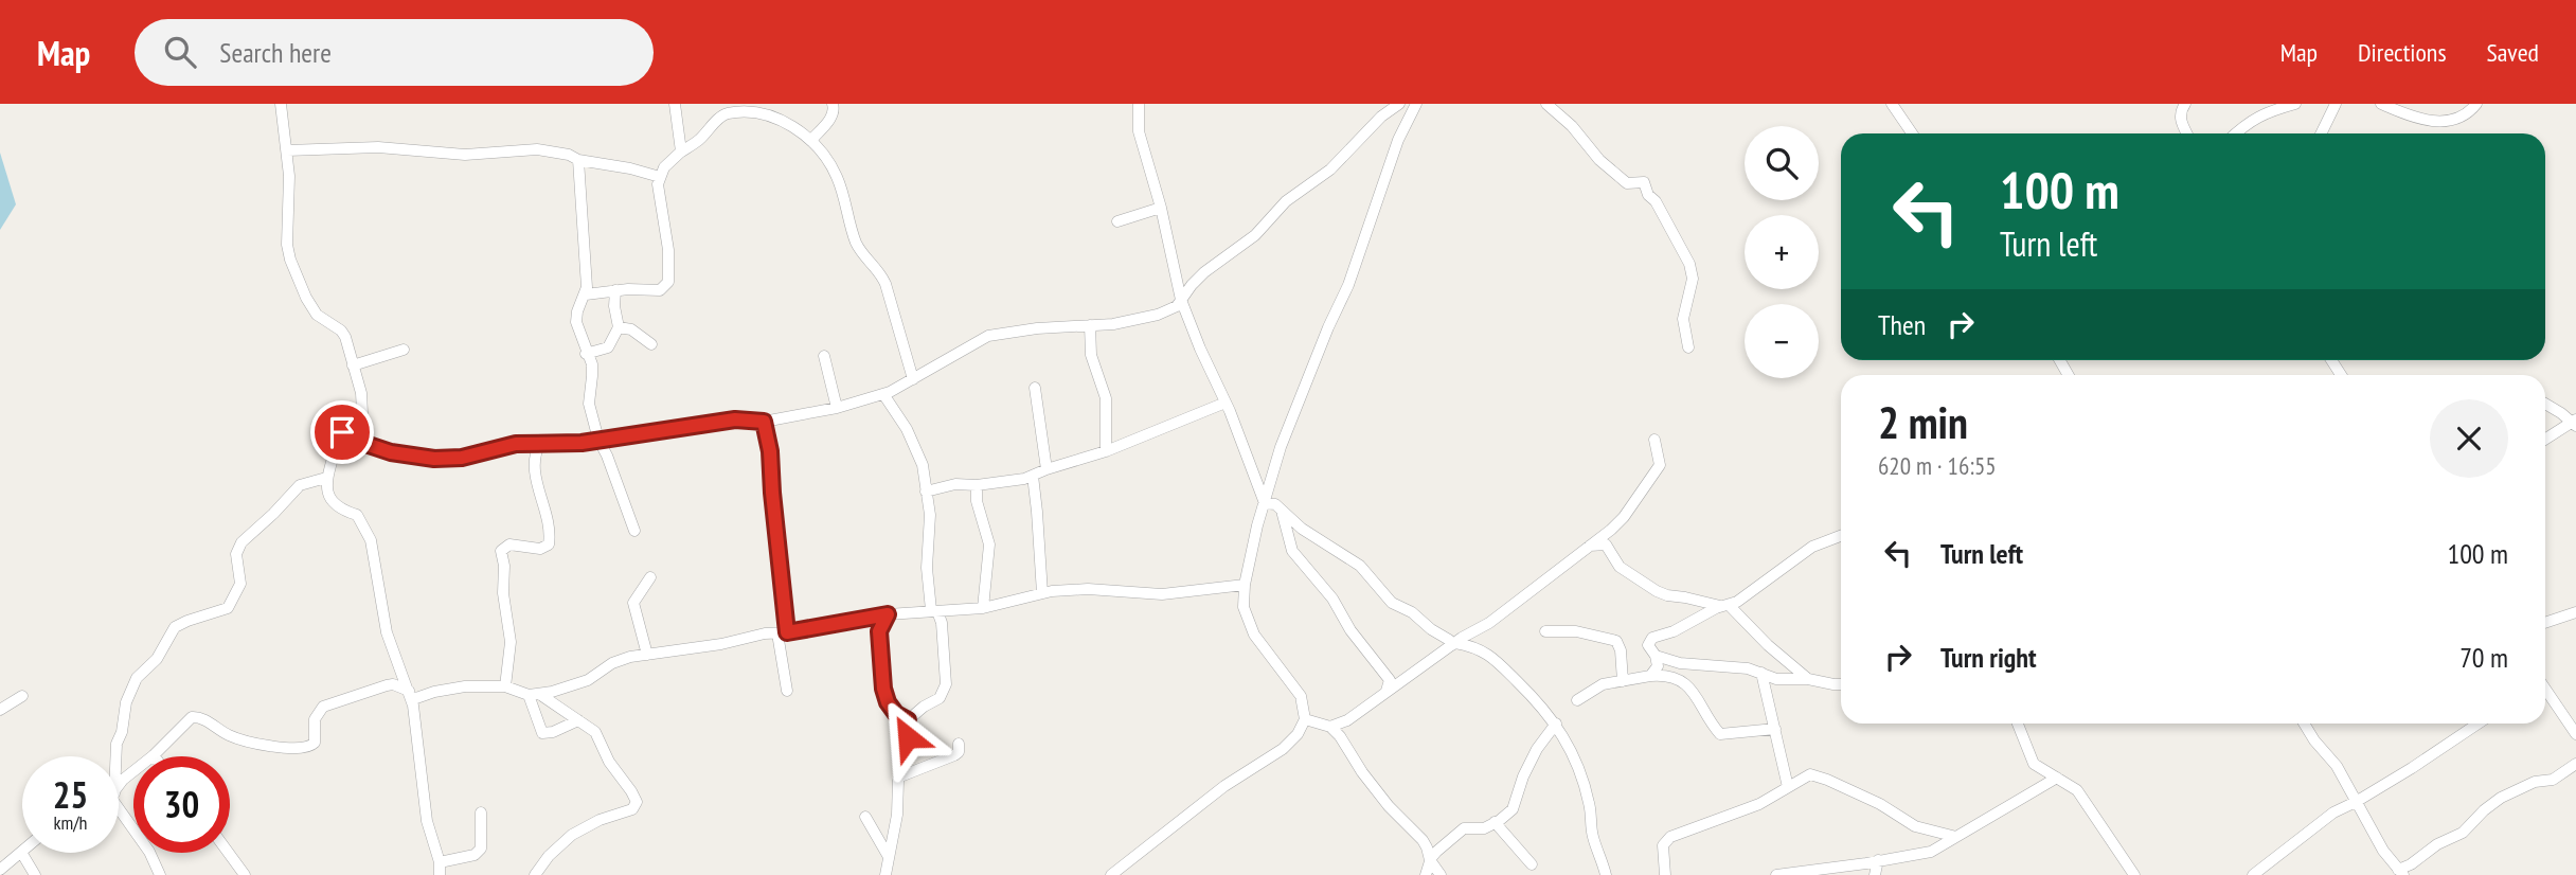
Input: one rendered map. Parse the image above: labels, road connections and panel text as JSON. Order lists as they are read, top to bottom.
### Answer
{
  "page": {
    "header": "Map",
    "search": "Search here",
    "nav": ["Map", "Directions", "Saved"],
    "map_buttons": ["+", "−"],
    "turn": ["100 m", "Turn left"],
    "then": "Then",
    "heading": ["2 min", "620 m · 16:55"],
    "list": [
      {
        "name": "Turn left",
        "value": "100 m"
      },
      {
        "name": "Turn right",
        "value": "70 m"
      }
    ],
    "speed": "25 km/h",
    "limit": "30"
  }
}
